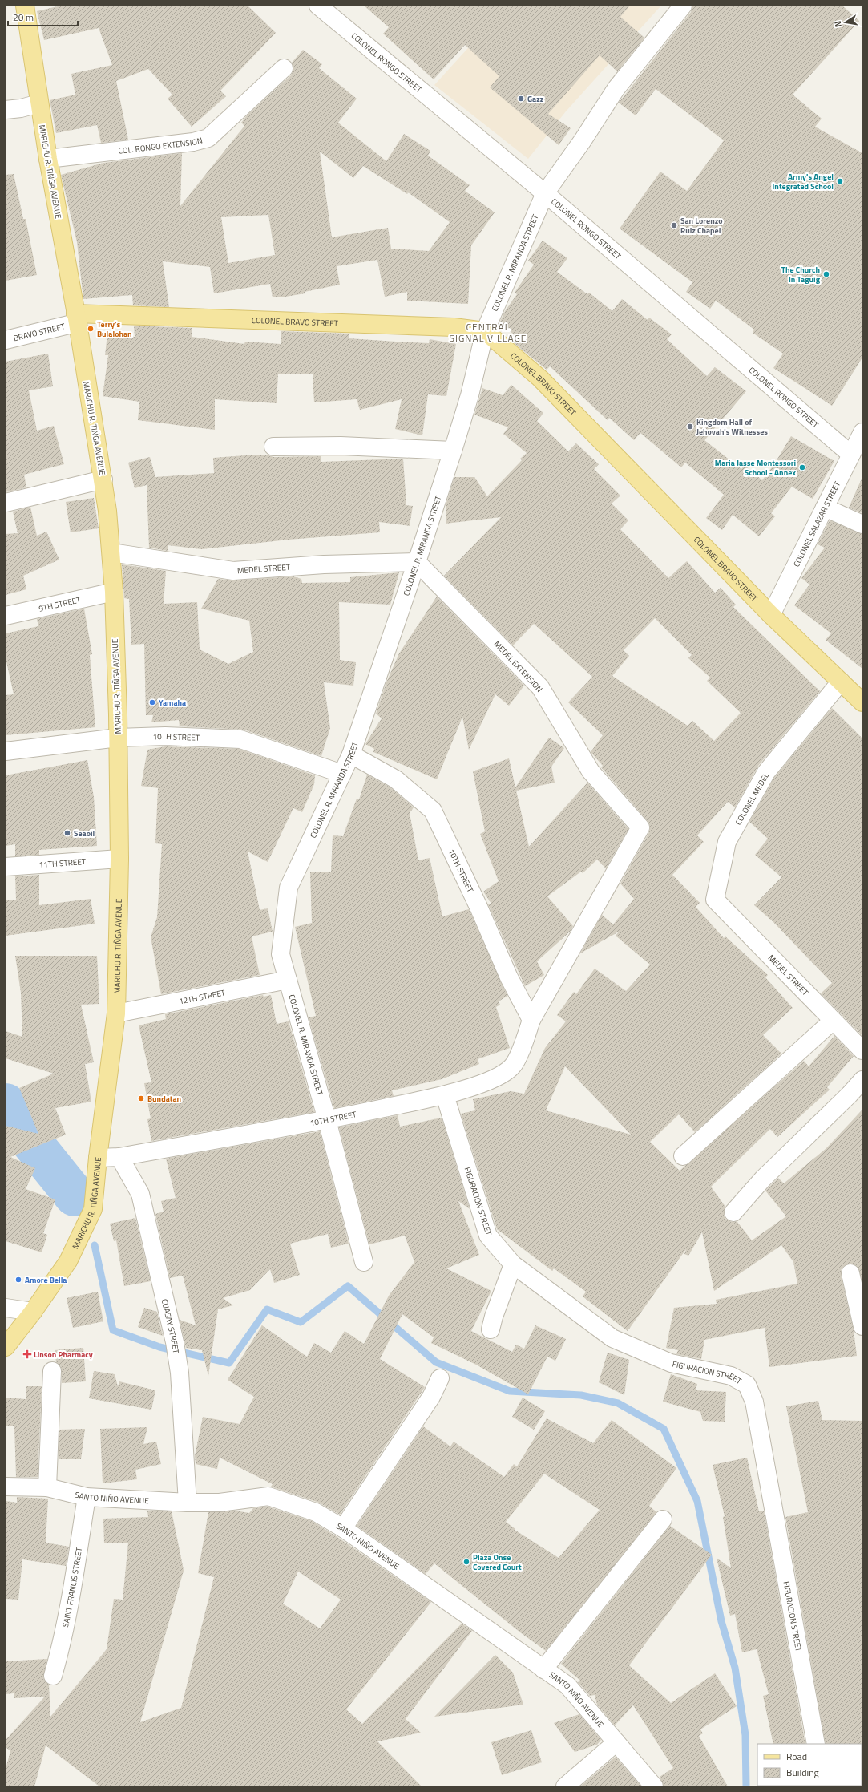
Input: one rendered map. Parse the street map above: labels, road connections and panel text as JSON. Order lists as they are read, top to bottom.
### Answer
{
  "streets": {
    "main road": ["MARICHU R. TIÑGA AVENUE", "COLONEL BRAVO STREET"],
    "street": [
      "COLONEL RONGO STREET",
      "COL. RONGO EXTENSION",
      "COLONEL R. MIRANDA STREET",
      "BRAVO STREET",
      "COLONEL SALAZAR STREET",
      "MEDEL STREET",
      "9TH STREET",
      "MEDEL EXTENSION",
      "10TH STREET",
      "COLONEL MEDEL",
      "11TH STREET",
      "12TH STREET",
      "FIGURACION STREET",
      "CUASAY STREET",
      "SANTO NIÑO AVENUE",
      "SAINT FRANCIS STREET"
    ]
  },
  "crossings": [
    ["COLONEL RONGO STREET", "COLONEL R. MIRANDA STREET"],
    ["COLONEL RONGO STREET", "COLONEL SALAZAR STREET"],
    ["COL. RONGO EXTENSION", "MARICHU R. TIÑGA AVENUE"],
    ["MARICHU R. TIÑGA AVENUE", "COLONEL BRAVO STREET"],
    ["MARICHU R. TIÑGA AVENUE", "BRAVO STREET"],
    ["MARICHU R. TIÑGA AVENUE", "MEDEL STREET"],
    ["MARICHU R. TIÑGA AVENUE", "9TH STREET"],
    ["MARICHU R. TIÑGA AVENUE", "10TH STREET"],
    ["MARICHU R. TIÑGA AVENUE", "11TH STREET"],
    ["MARICHU R. TIÑGA AVENUE", "12TH STREET"],
    ["COLONEL R. MIRANDA STREET", "COLONEL BRAVO STREET"],
    ["COLONEL R. MIRANDA STREET", "MEDEL STREET"],
    ["COLONEL R. MIRANDA STREET", "MEDEL EXTENSION"],
    ["COLONEL R. MIRANDA STREET", "10TH STREET"],
    ["COLONEL R. MIRANDA STREET", "12TH STREET"],
    ["COLONEL BRAVO STREET", "BRAVO STREET"],
    ["COLONEL BRAVO STREET", "COLONEL SALAZAR STREET"],
    ["COLONEL BRAVO STREET", "COLONEL MEDEL"],
    ["MEDEL STREET", "MEDEL EXTENSION"],
    ["MEDEL STREET", "COLONEL MEDEL"],
    ["MEDEL EXTENSION", "10TH STREET"],
    ["10TH STREET", "FIGURACION STREET"],
    ["10TH STREET", "CUASAY STREET"],
    ["CUASAY STREET", "SANTO NIÑO AVENUE"],
    ["SANTO NIÑO AVENUE", "SAINT FRANCIS STREET"]
  ],
  "districts": ["CENTRAL SIGNAL VILLAGE"],
  "places": {
    "other": [
      "Gazz",
      "Army's Angel Integrated School",
      "San Lorenzo Ruiz Chapel",
      "The Church In Taguig",
      "Terry's Bulalohan",
      "Kingdom Hall of Jehovah's Witnesses",
      "Maria Jasse Montessori School - Annex",
      "Yamaha",
      "Seaoil",
      "Bundatan",
      "Amore Bella",
      "Plaza Onse Covered Court"
    ],
    "health": ["Linson Pharmacy"]
  },
  "legend": ["Road", "Building"],
  "scale_bar": "20 m",
  "north": "left"
}
